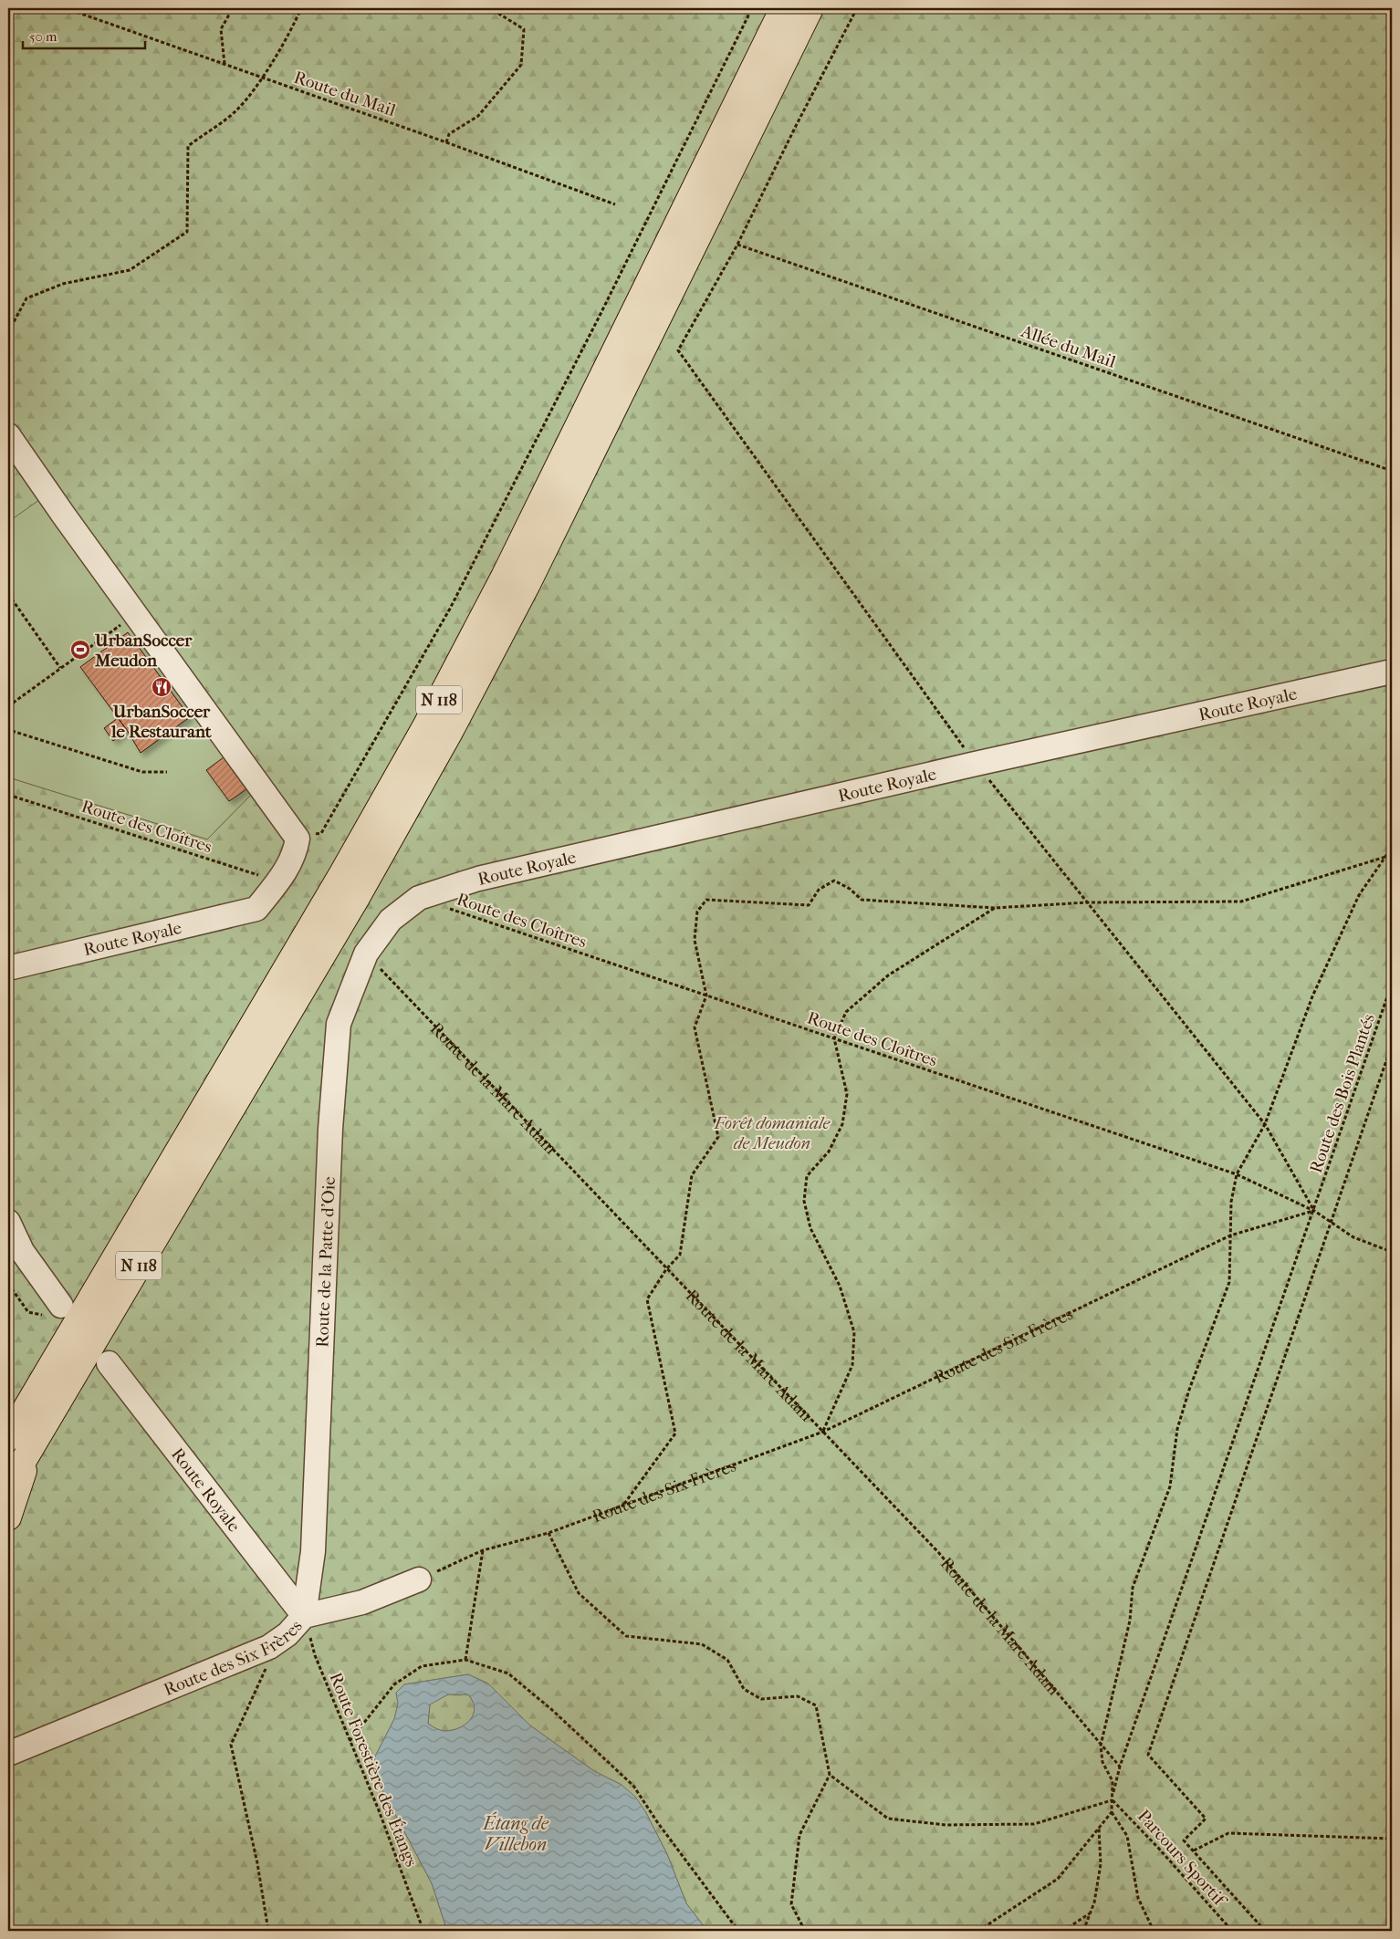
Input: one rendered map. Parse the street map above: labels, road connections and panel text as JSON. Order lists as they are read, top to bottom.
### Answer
{
  "streets": {
    "highway": ["N 118"],
    "street": ["Route Royale", "Route de la Patte d'Oie", "Route des Six Frères"],
    "path": [
      "Route du Mail",
      "Allée du Mail",
      "Route des Cloîtres",
      "Route de la Mare Adam",
      "Route des Bois Plantés",
      "Route Forestière des Étangs",
      "Parcours Sportif"
    ]
  },
  "crossings": [
    ["Route Royale", "Route des Cloîtres"],
    ["Route Royale", "Route de la Patte d'Oie"],
    ["Route Royale", "Route des Six Frères"],
    ["Route Royale", "Route Forestière des Étangs"],
    ["Route des Cloîtres", "Route des Bois Plantés"],
    ["Route des Cloîtres", "Route des Six Frères"],
    ["Route de la Mare Adam", "Route des Bois Plantés"],
    ["Route de la Mare Adam", "Route de la Patte d'Oie"],
    ["Route de la Mare Adam", "Route des Six Frères"],
    ["Route des Bois Plantés", "Route des Six Frères"],
    ["Route des Bois Plantés", "Parcours Sportif"],
    ["Route de la Patte d'Oie", "Route des Six Frères"],
    ["Route de la Patte d'Oie", "Route Forestière des Étangs"],
    ["Route des Six Frères", "Route Forestière des Étangs"]
  ],
  "water": ["Étang de Villebon"],
  "parks": ["Forêt domaniale de Meudon"],
  "places": {
    "sports": ["UrbanSoccer Meudon"],
    "restaurant": ["UrbanSoccer le Restaurant"]
  },
  "scale_bar": "50 m"
}
